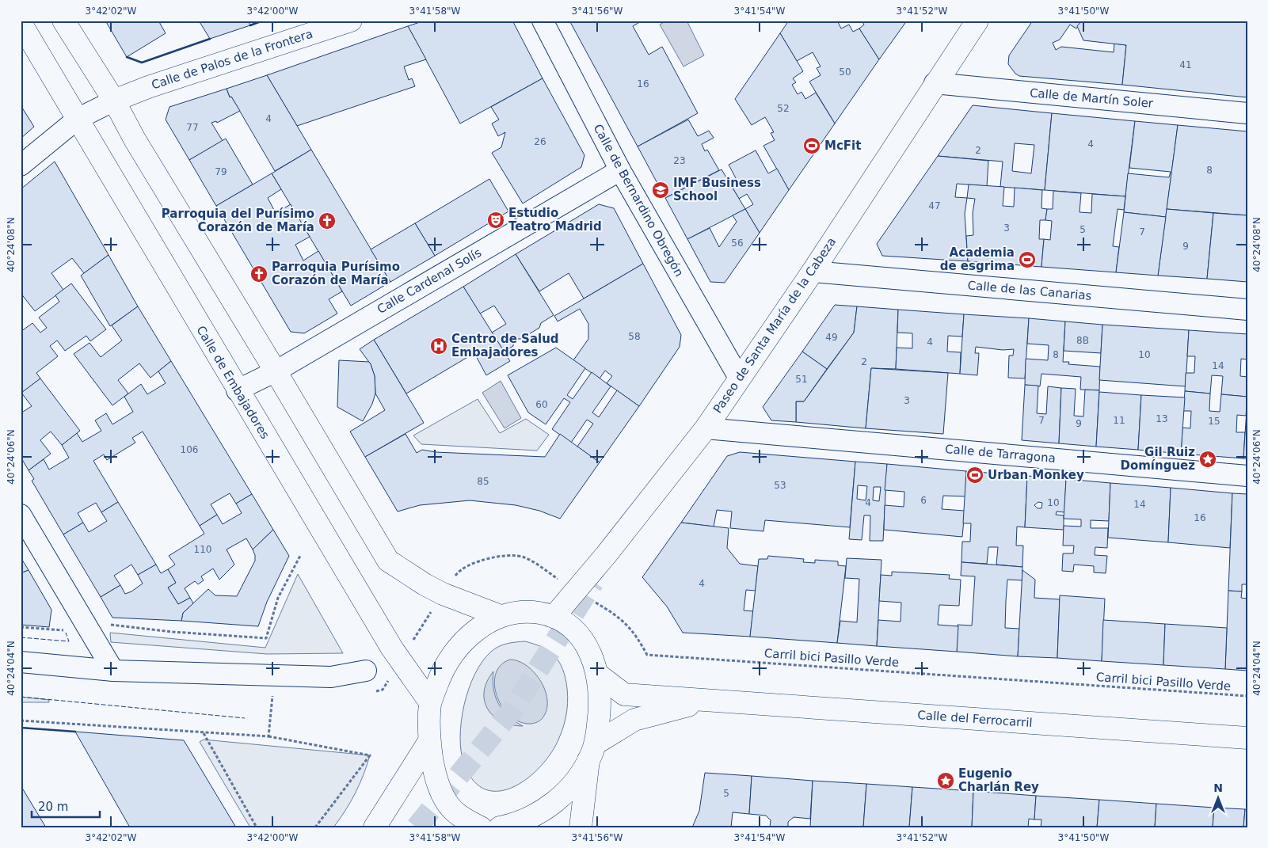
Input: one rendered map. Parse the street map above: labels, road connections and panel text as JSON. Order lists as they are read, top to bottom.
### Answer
{
  "streets": {
    "main road": [
      "Calle de Palos de la Frontera",
      "Paseo de Santa María de la Cabeza",
      "Calle de Embajadores",
      "Calle del Ferrocarril"
    ],
    "street": [
      "Calle de Martín Soler",
      "Calle de Bernardino Obregón",
      "Calle Cardenal Solís",
      "Calle de las Canarias",
      "Calle de Tarragona"
    ],
    "path": ["Carril bici Pasillo Verde"]
  },
  "crossings": [
    ["Calle de Martín Soler", "Paseo de Santa María de la Cabeza"],
    ["Calle de Bernardino Obregón", "Calle Cardenal Solís"],
    ["Calle de Bernardino Obregón", "Paseo de Santa María de la Cabeza"],
    ["Calle Cardenal Solís", "Calle de Embajadores"],
    ["Calle de las Canarias", "Paseo de Santa María de la Cabeza"],
    ["Paseo de Santa María de la Cabeza", "Calle de Tarragona"]
  ],
  "places": {
    "sports": ["McFit", "Academia de esgrima", "Urban Monkey"],
    "school or university": ["IMF Business School"],
    "theatre": ["Estudio Teatro Madrid"],
    "church": ["Parroquia del Purísimo Corazón de María", "Parroquia Purísimo Corazón de María"],
    "hospital": ["Centro de Salud Embajadores"],
    "place": ["Gil Ruiz Domínguez", "Eugenio Charlán Rey"]
  },
  "house_numbers": [
    "41",
    "50",
    "16",
    "52",
    "4",
    "77",
    "26",
    "4",
    "2",
    "23",
    "8",
    "79",
    "47",
    "3",
    "5",
    "7",
    "56",
    "9",
    "58",
    "49",
    "8B",
    "4",
    "8",
    "10",
    "2",
    "14",
    "51",
    "3",
    "60",
    "13",
    "7",
    "11",
    "15",
    "9",
    "106",
    "85",
    "53",
    "6",
    "4",
    "10",
    "14",
    "16",
    "110",
    "4",
    "5"
  ],
  "scale_bar": "20 m",
  "north": "top",
  "coordinates": [
    "3°42'02\"W",
    "3°42'00\"W",
    "3°41'58\"W",
    "3°41'56\"W",
    "3°41'54\"W",
    "3°41'52\"W",
    "3°41'50\"W",
    "40°24'08\"N",
    "40°24'06\"N",
    "40°24'04\"N"
  ]
}
